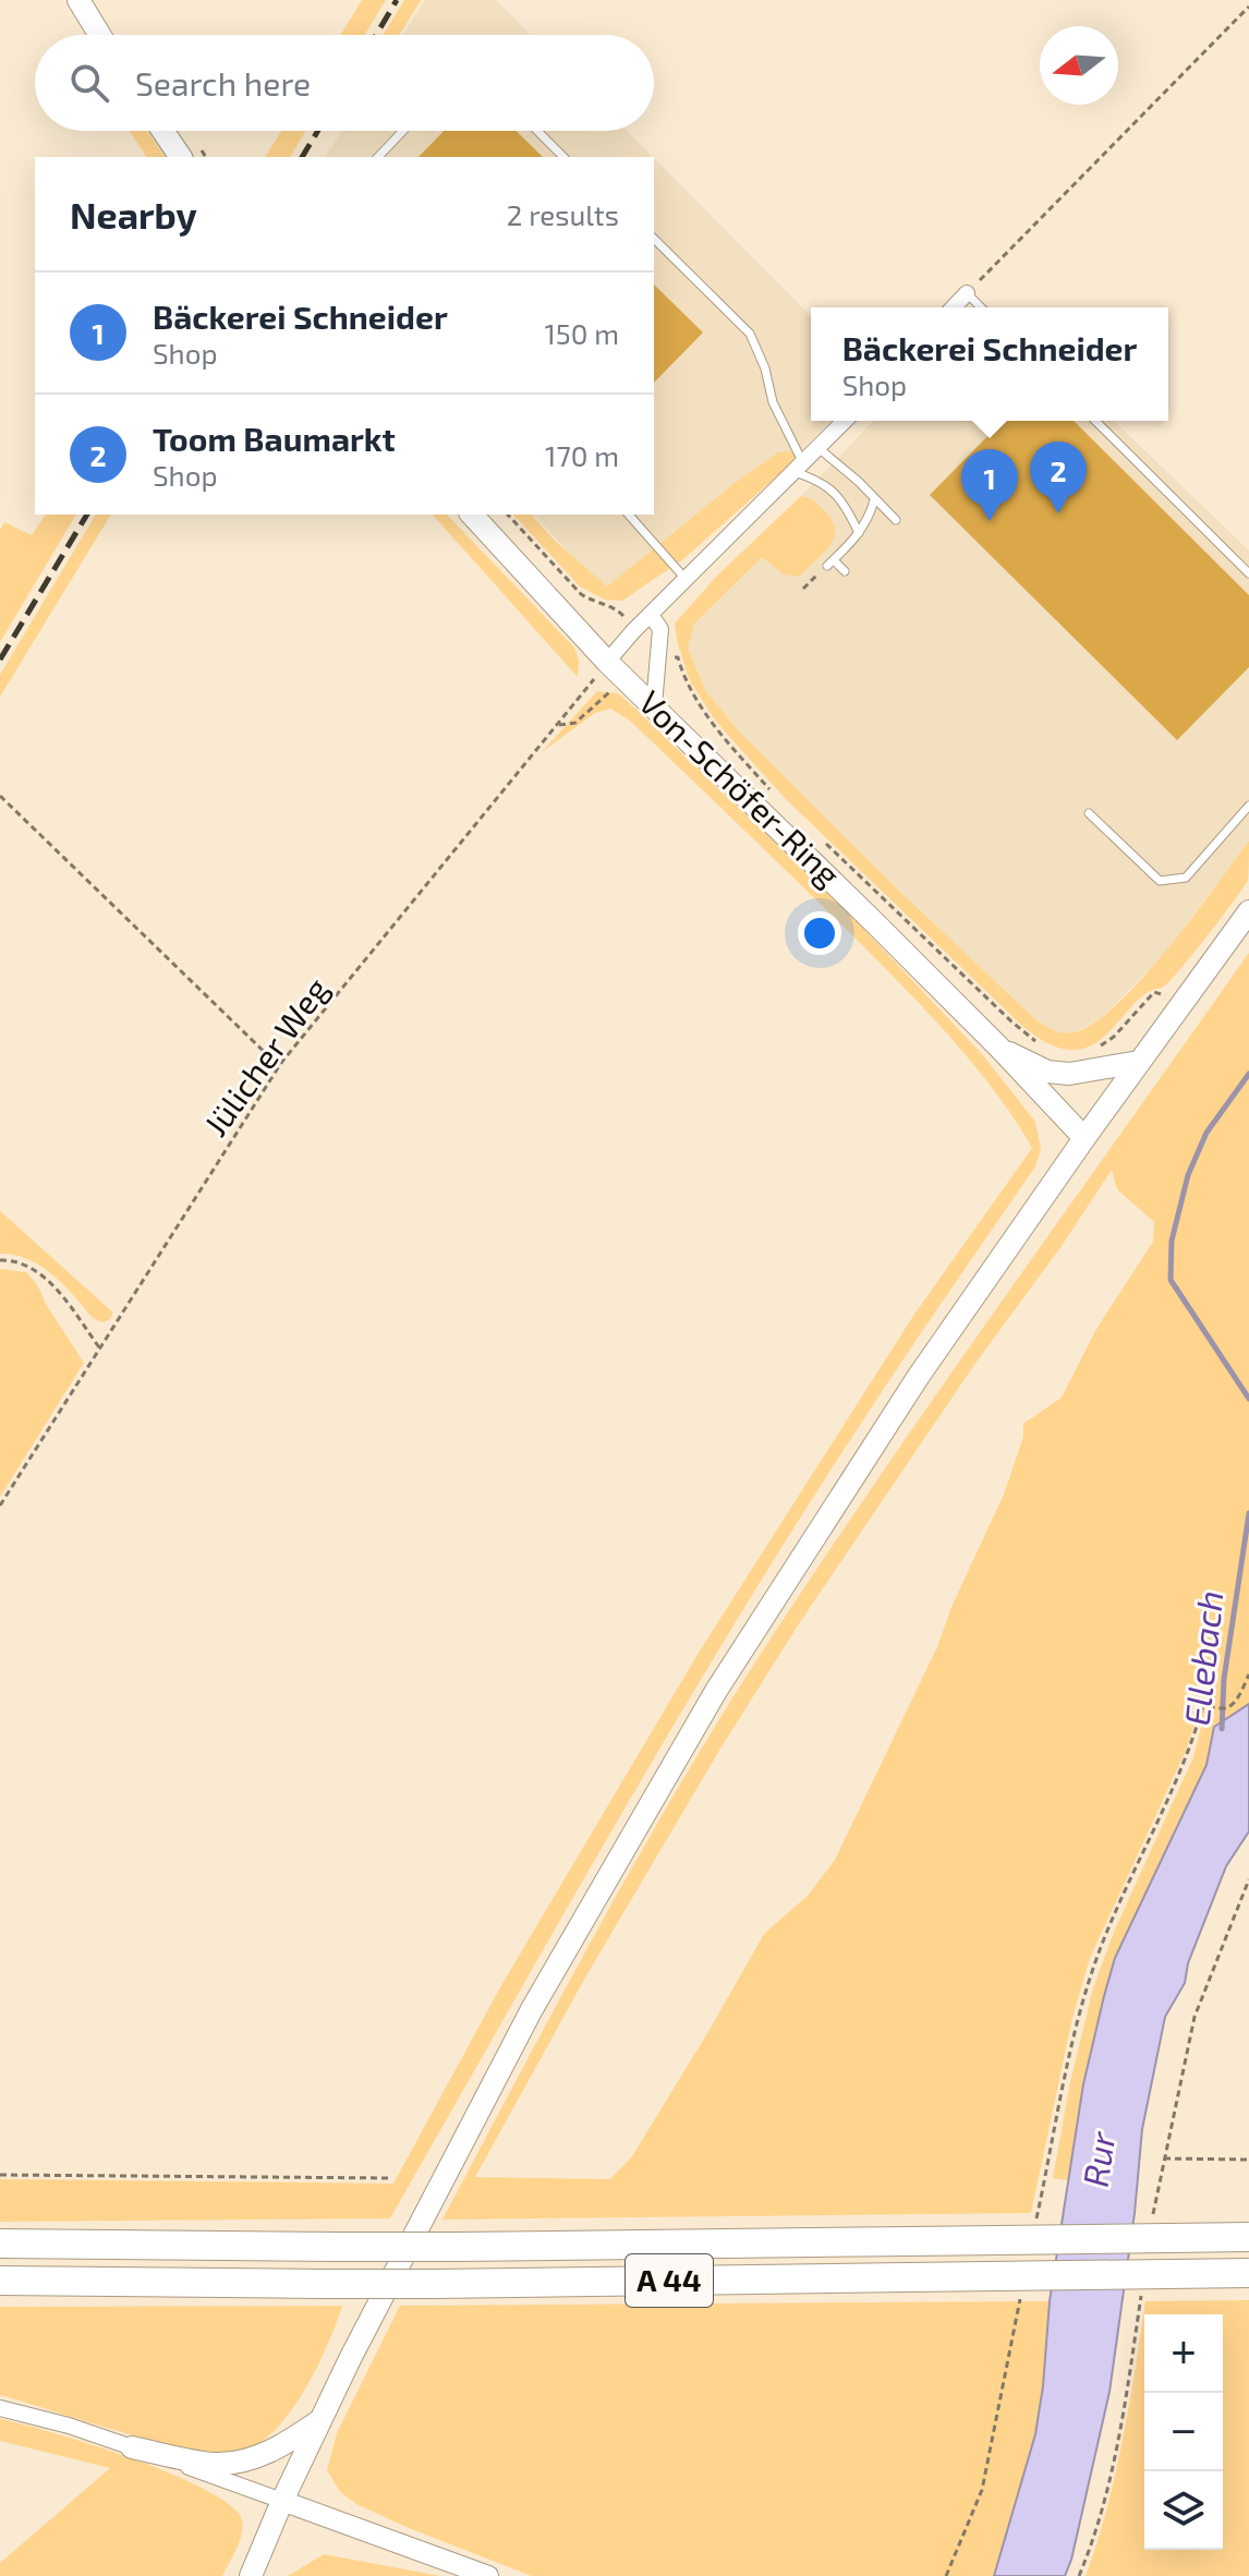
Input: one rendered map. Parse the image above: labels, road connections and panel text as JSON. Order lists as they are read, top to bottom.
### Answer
{
  "streets": {
    "highway": ["A 44"],
    "main road": ["Von-Schöfer-Ring"],
    "path": ["Jülicher Weg"]
  },
  "crossings": [
    ["Von-Schöfer-Ring", "Jülicher Weg"]
  ],
  "water": ["Ellebach", "Rur"],
  "north": "left",
  "page": {
    "search": "Search here",
    "heading": ["Nearby", "2 results"],
    "list": [
      {
        "mark": "1",
        "name": "Bäckerei Schneider",
        "note": "Shop",
        "value": "150 m"
      },
      {
        "mark": "2",
        "name": "Toom Baumarkt",
        "note": "Shop",
        "value": "170 m"
      }
    ],
    "popup": ["Bäckerei Schneider", "Shop"],
    "pins": ["2", "1"],
    "map_buttons": ["+", "−"]
  }
}
